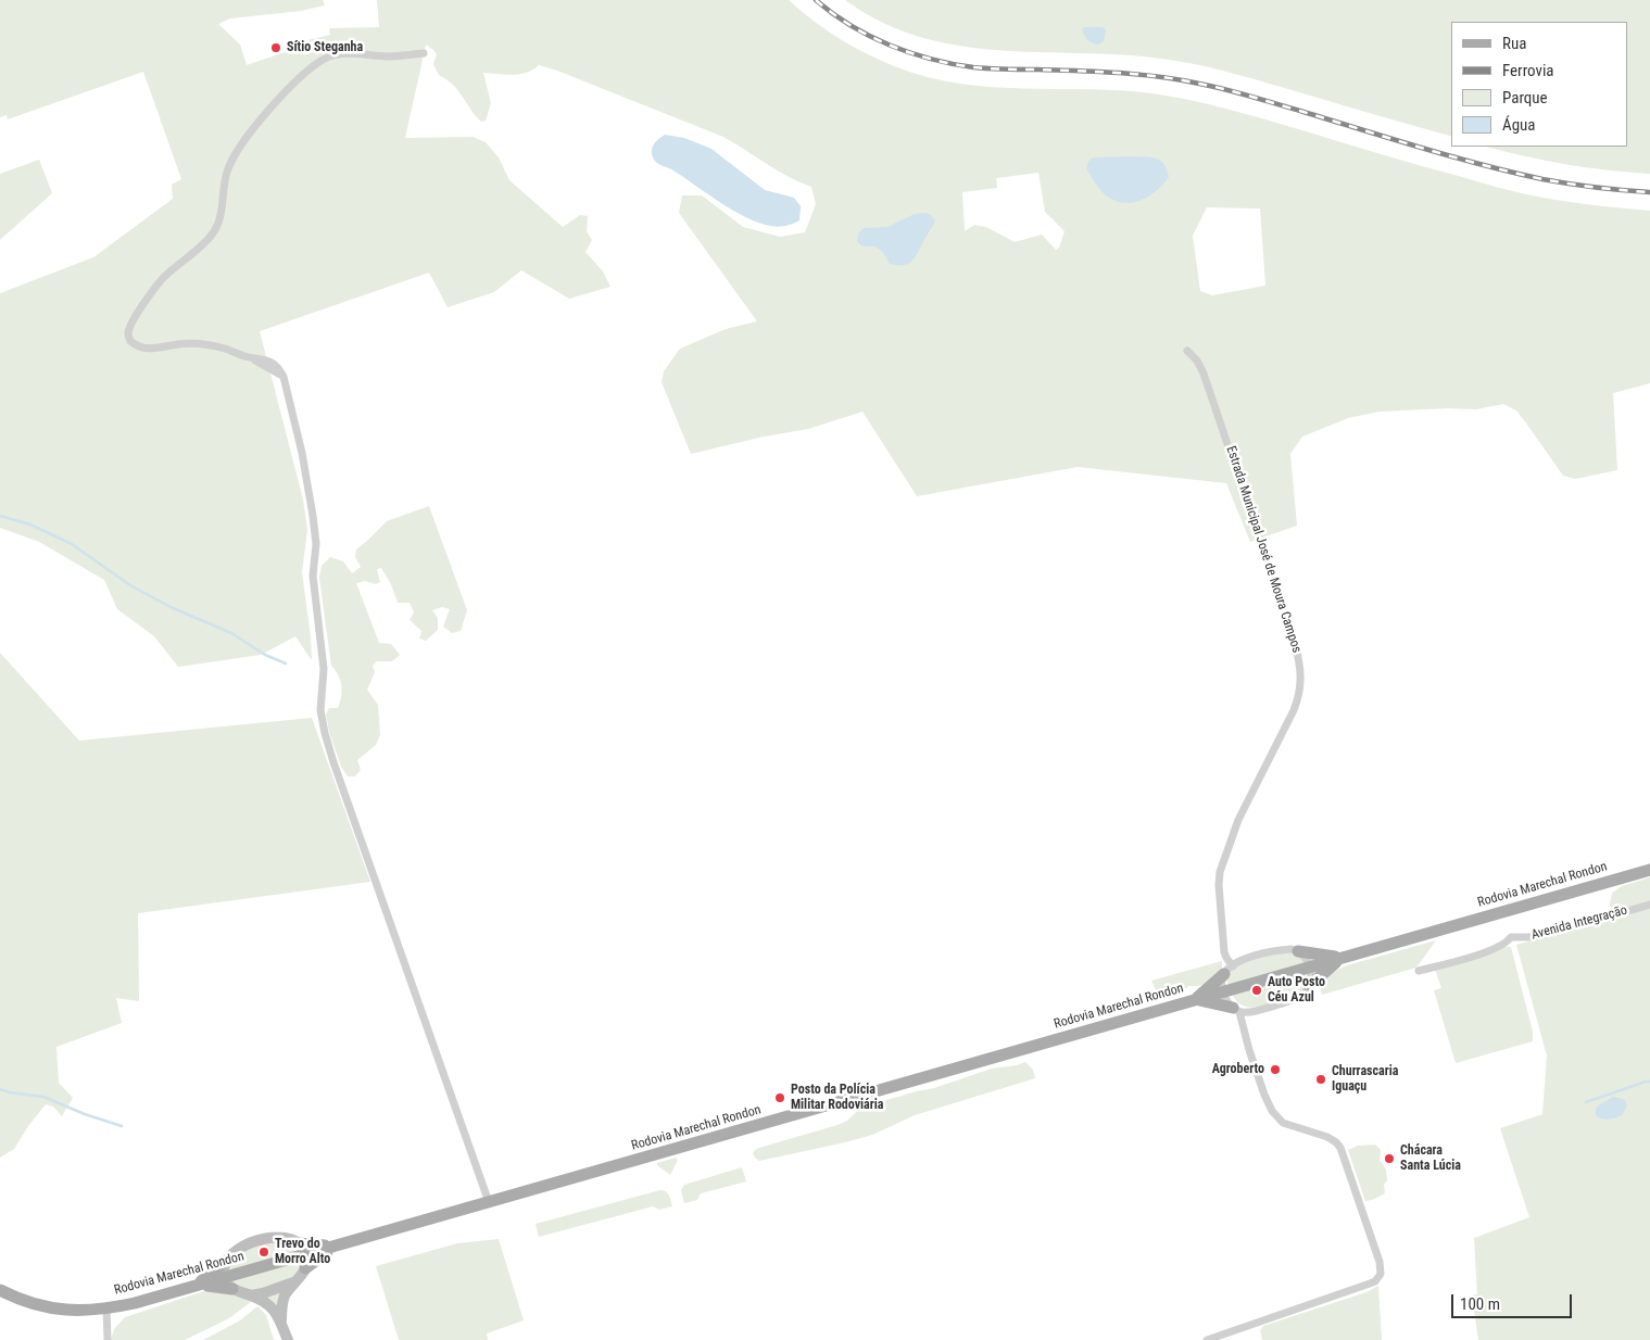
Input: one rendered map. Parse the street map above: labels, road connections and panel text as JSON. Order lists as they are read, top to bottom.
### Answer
{
  "streets": {
    "main road": ["Rodovia Marechal Rondon"],
    "street": ["Estrada Municipal José de Moura Campos", "Avenida Integração"]
  },
  "places": [
    "Sítio Steganha",
    "Auto Posto Céu Azul",
    "Agroberto",
    "Churrascaria Iguaçu",
    "Posto da Polícia Militar Rodoviária",
    "Chácara Santa Lúcia",
    "Trevo do Morro Alto"
  ],
  "legend": [
    "Rua",
    "Ferrovia",
    "Parque",
    "Água"
  ],
  "scale_bar": "100 m"
}
